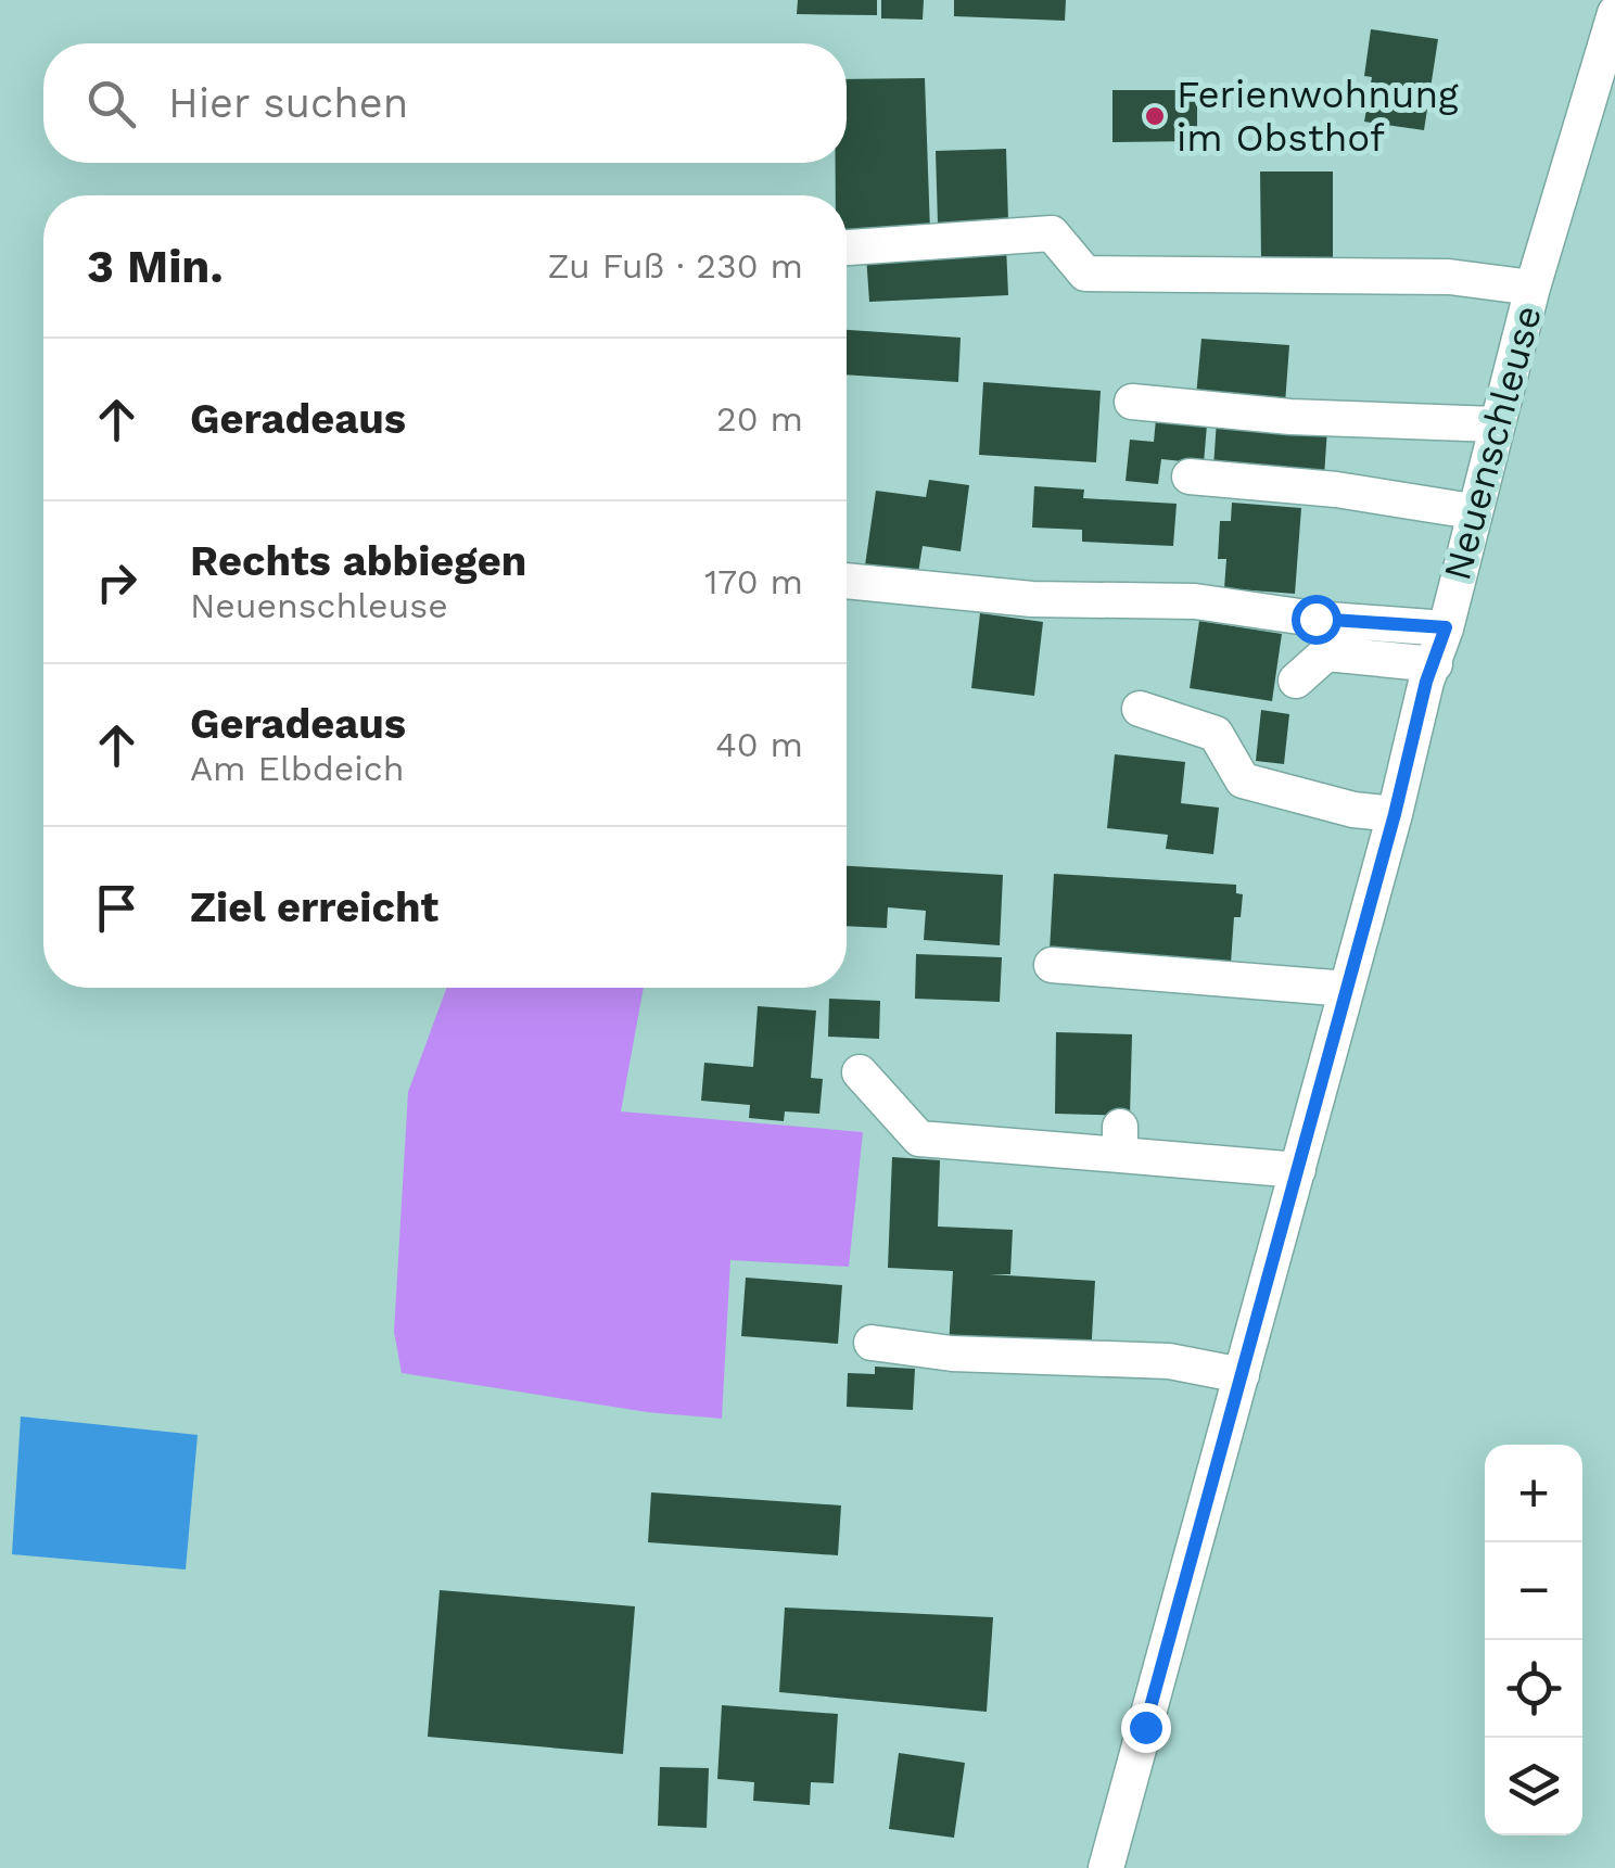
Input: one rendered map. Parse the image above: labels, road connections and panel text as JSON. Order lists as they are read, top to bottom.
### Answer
{
  "streets": {
    "street": ["Neuenschleuse"]
  },
  "places": ["Ferienwohnung im Obsthof"],
  "page": {
    "search": "Hier suchen",
    "heading": ["3 Min.", "Zu Fuß · 230 m"],
    "list": [
      ["Geradeaus", "20 m"],
      ["Rechts abbiegen", "Neuenschleuse", "170 m"],
      ["Geradeaus", "Am Elbdeich", "40 m"],
      "Ziel erreicht"
    ],
    "map_buttons": ["+", "−"]
  }
}
